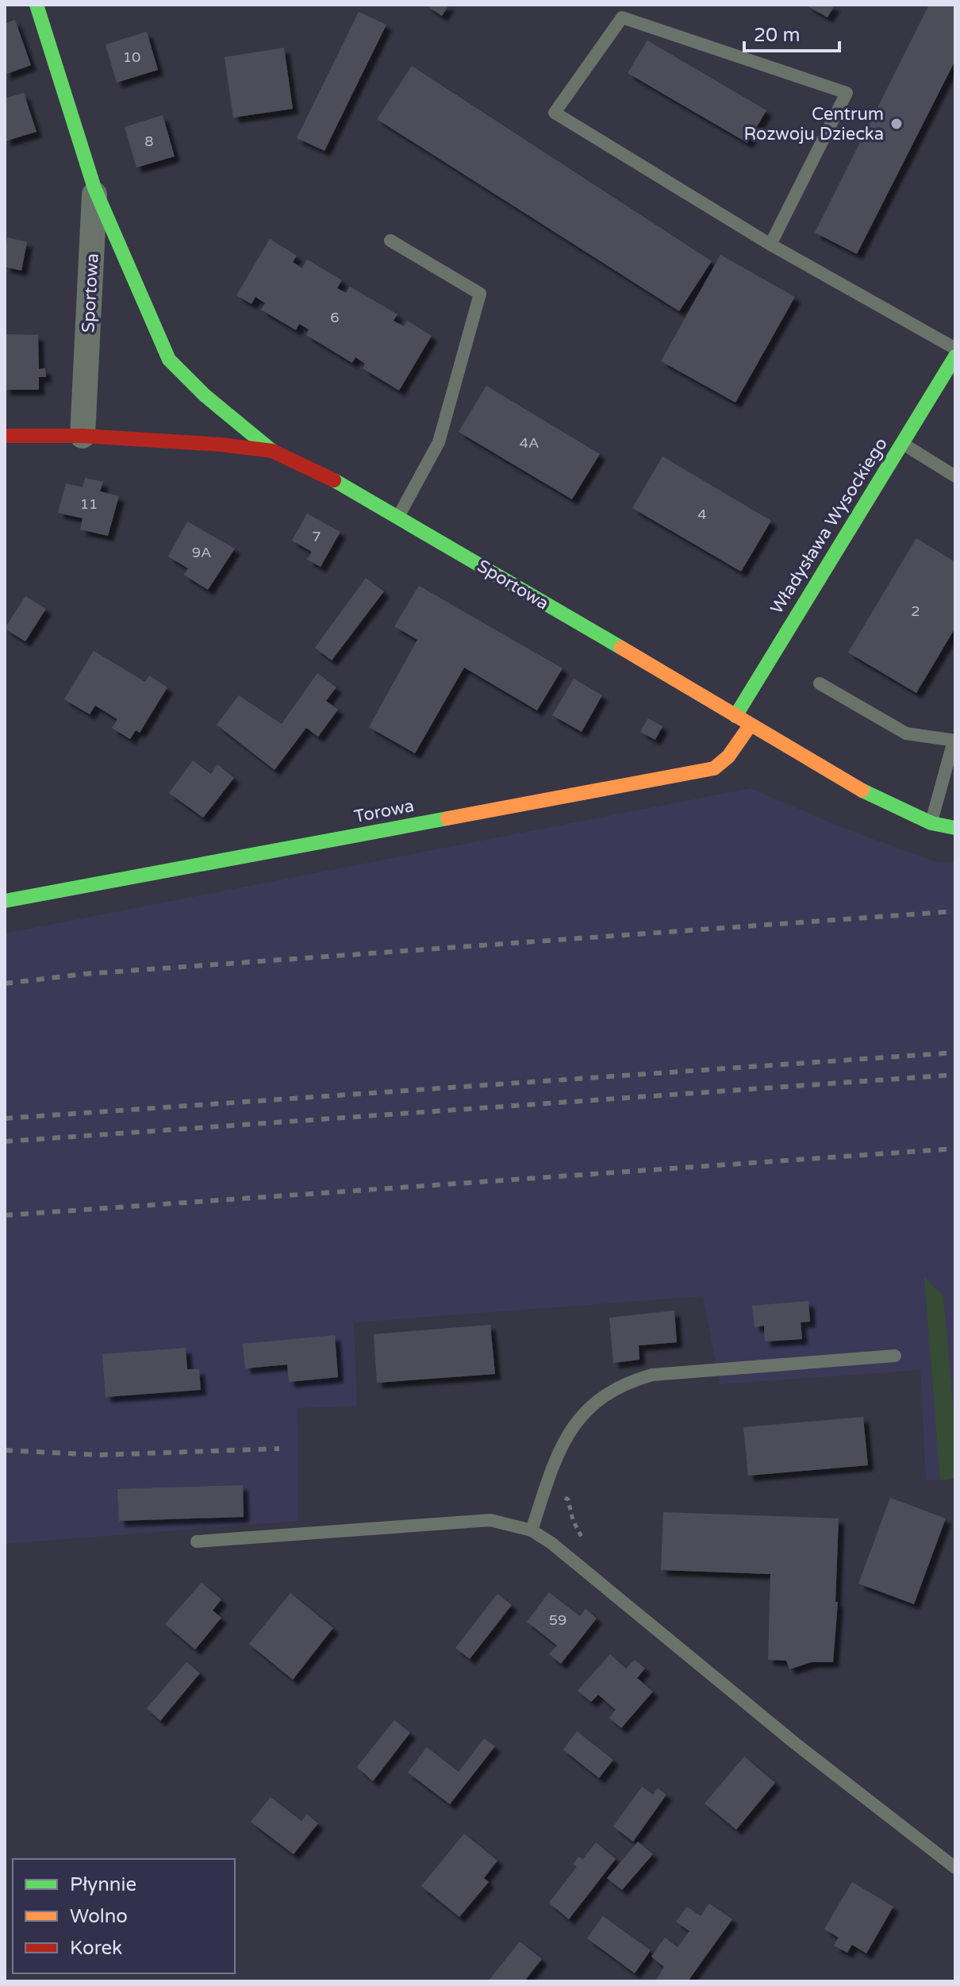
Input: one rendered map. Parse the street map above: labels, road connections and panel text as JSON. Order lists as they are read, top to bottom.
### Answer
{
  "streets": {
    "street": ["Sportowa", "Władysława Wysockiego", "Torowa"]
  },
  "crossings": [
    ["Sportowa", "Władysława Wysockiego"],
    ["Sportowa", "Torowa"]
  ],
  "places": ["Centrum Rozwoju Dziecka"],
  "house_numbers": [
    "10",
    "8",
    "6",
    "4A",
    "11",
    "4",
    "7",
    "9A",
    "2",
    "59"
  ],
  "legend": ["Płynnie", "Wolno", "Korek"],
  "scale_bar": "20 m"
}
